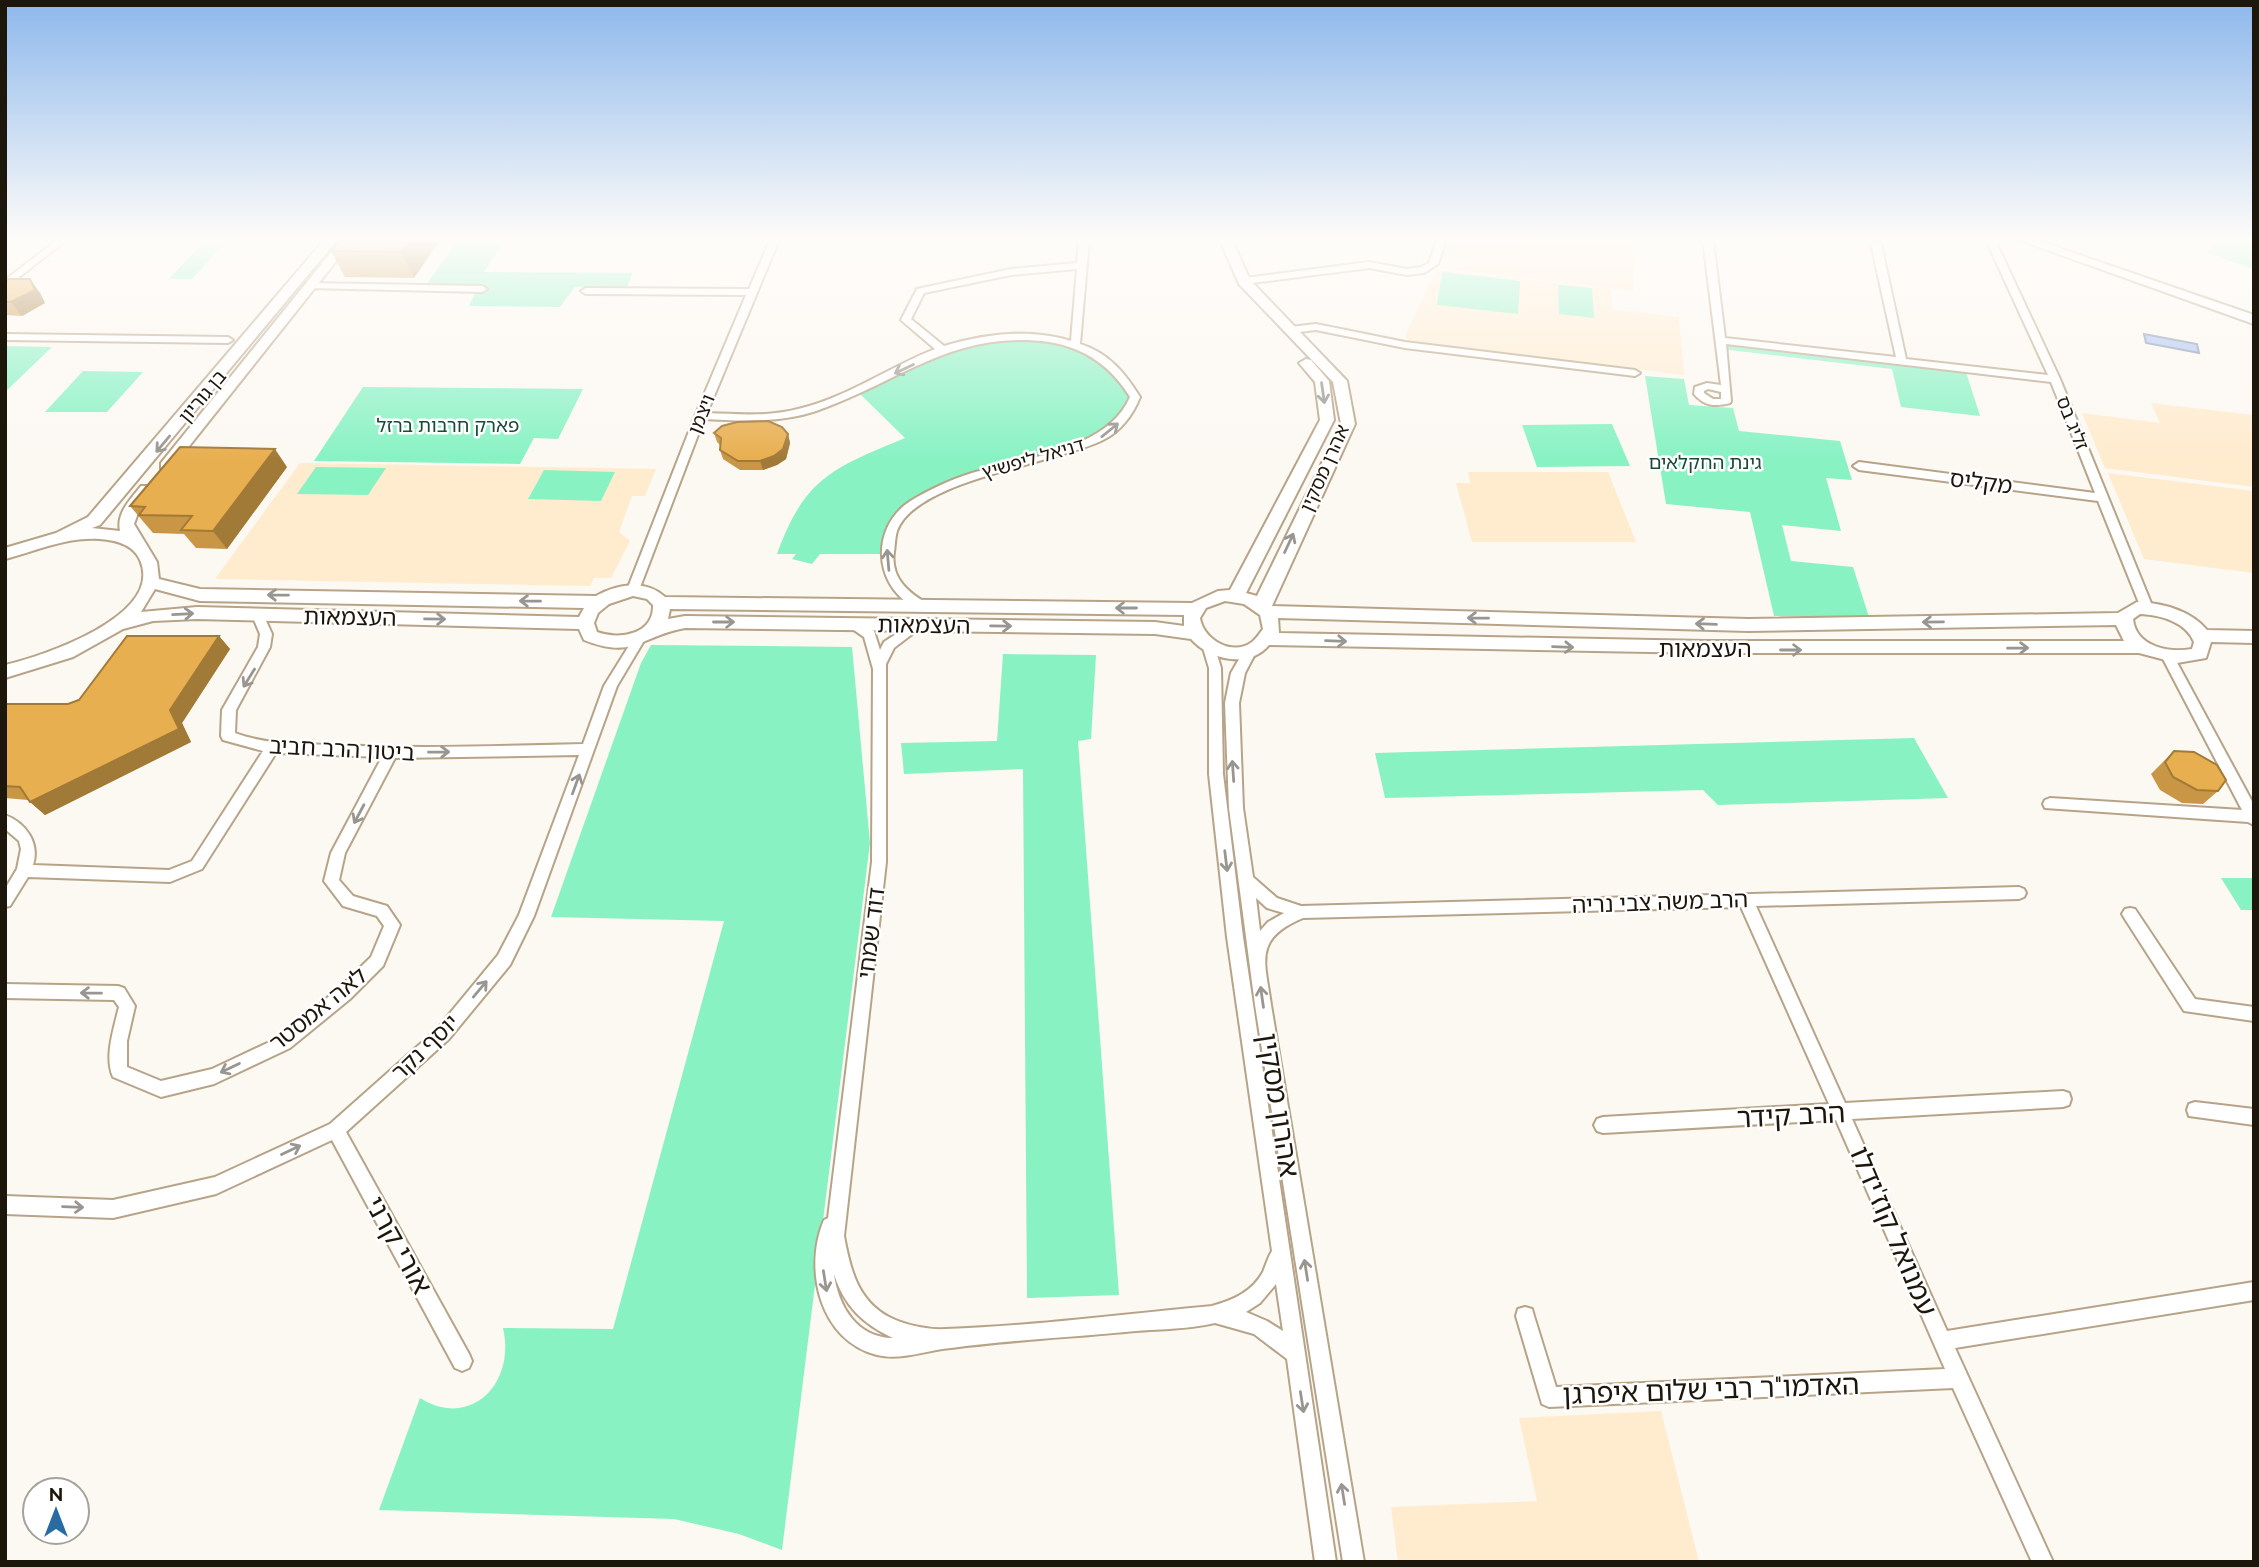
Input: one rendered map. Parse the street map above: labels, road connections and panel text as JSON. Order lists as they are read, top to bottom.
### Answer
{
  "streets": {
    "main road": ["בן גוריון", "אהרן מסקין", "העצמאות"],
    "street": [
      "ויצמן",
      "זליג בס",
      "דניאל ליפשיץ",
      "מקליס",
      "ביטון הרב חביב",
      "הרב משה צבי נריה",
      "דוד שמחי",
      "לאה אמסטר",
      "יוסף נקר",
      "אהרון מסקין",
      "הרב קידר",
      "עמנואל קוז'ידלו",
      "אורי קרני",
      "האדמו\"ר רבי שלום איפרגן"
    ]
  },
  "crossings": [
    ["ויצמן", "דניאל ליפשיץ"],
    ["ויצמן", "העצמאות"],
    ["ויצמן", "יוסף נקר"],
    ["זליג בס", "מקליס"],
    ["דניאל ליפשיץ", "העצמאות"],
    ["אהרן מסקין", "העצמאות"],
    ["אהרן מסקין", "אהרון מסקין"],
    ["העצמאות", "ביטון הרב חביב"],
    ["העצמאות", "דוד שמחי"],
    ["העצמאות", "יוסף נקר"],
    ["העצמאות", "אהרון מסקין"],
    ["ביטון הרב חביב", "לאה אמסטר"],
    ["ביטון הרב חביב", "יוסף נקר"],
    ["הרב משה צבי נריה", "אהרון מסקין"],
    ["הרב משה צבי נריה", "עמנואל קוז'ידלו"],
    ["דוד שמחי", "אהרון מסקין"],
    ["יוסף נקר", "אורי קרני"],
    ["הרב קידר", "עמנואל קוז'ידלו"],
    ["עמנואל קוז'ידלו", "האדמו\"ר רבי שלום איפרגן"]
  ],
  "one_way": ["בן גוריון", "יוסף נקר"],
  "parks": ["פארק חרבות ברזל", "גינת החקלאים"],
  "north": "top"
}
